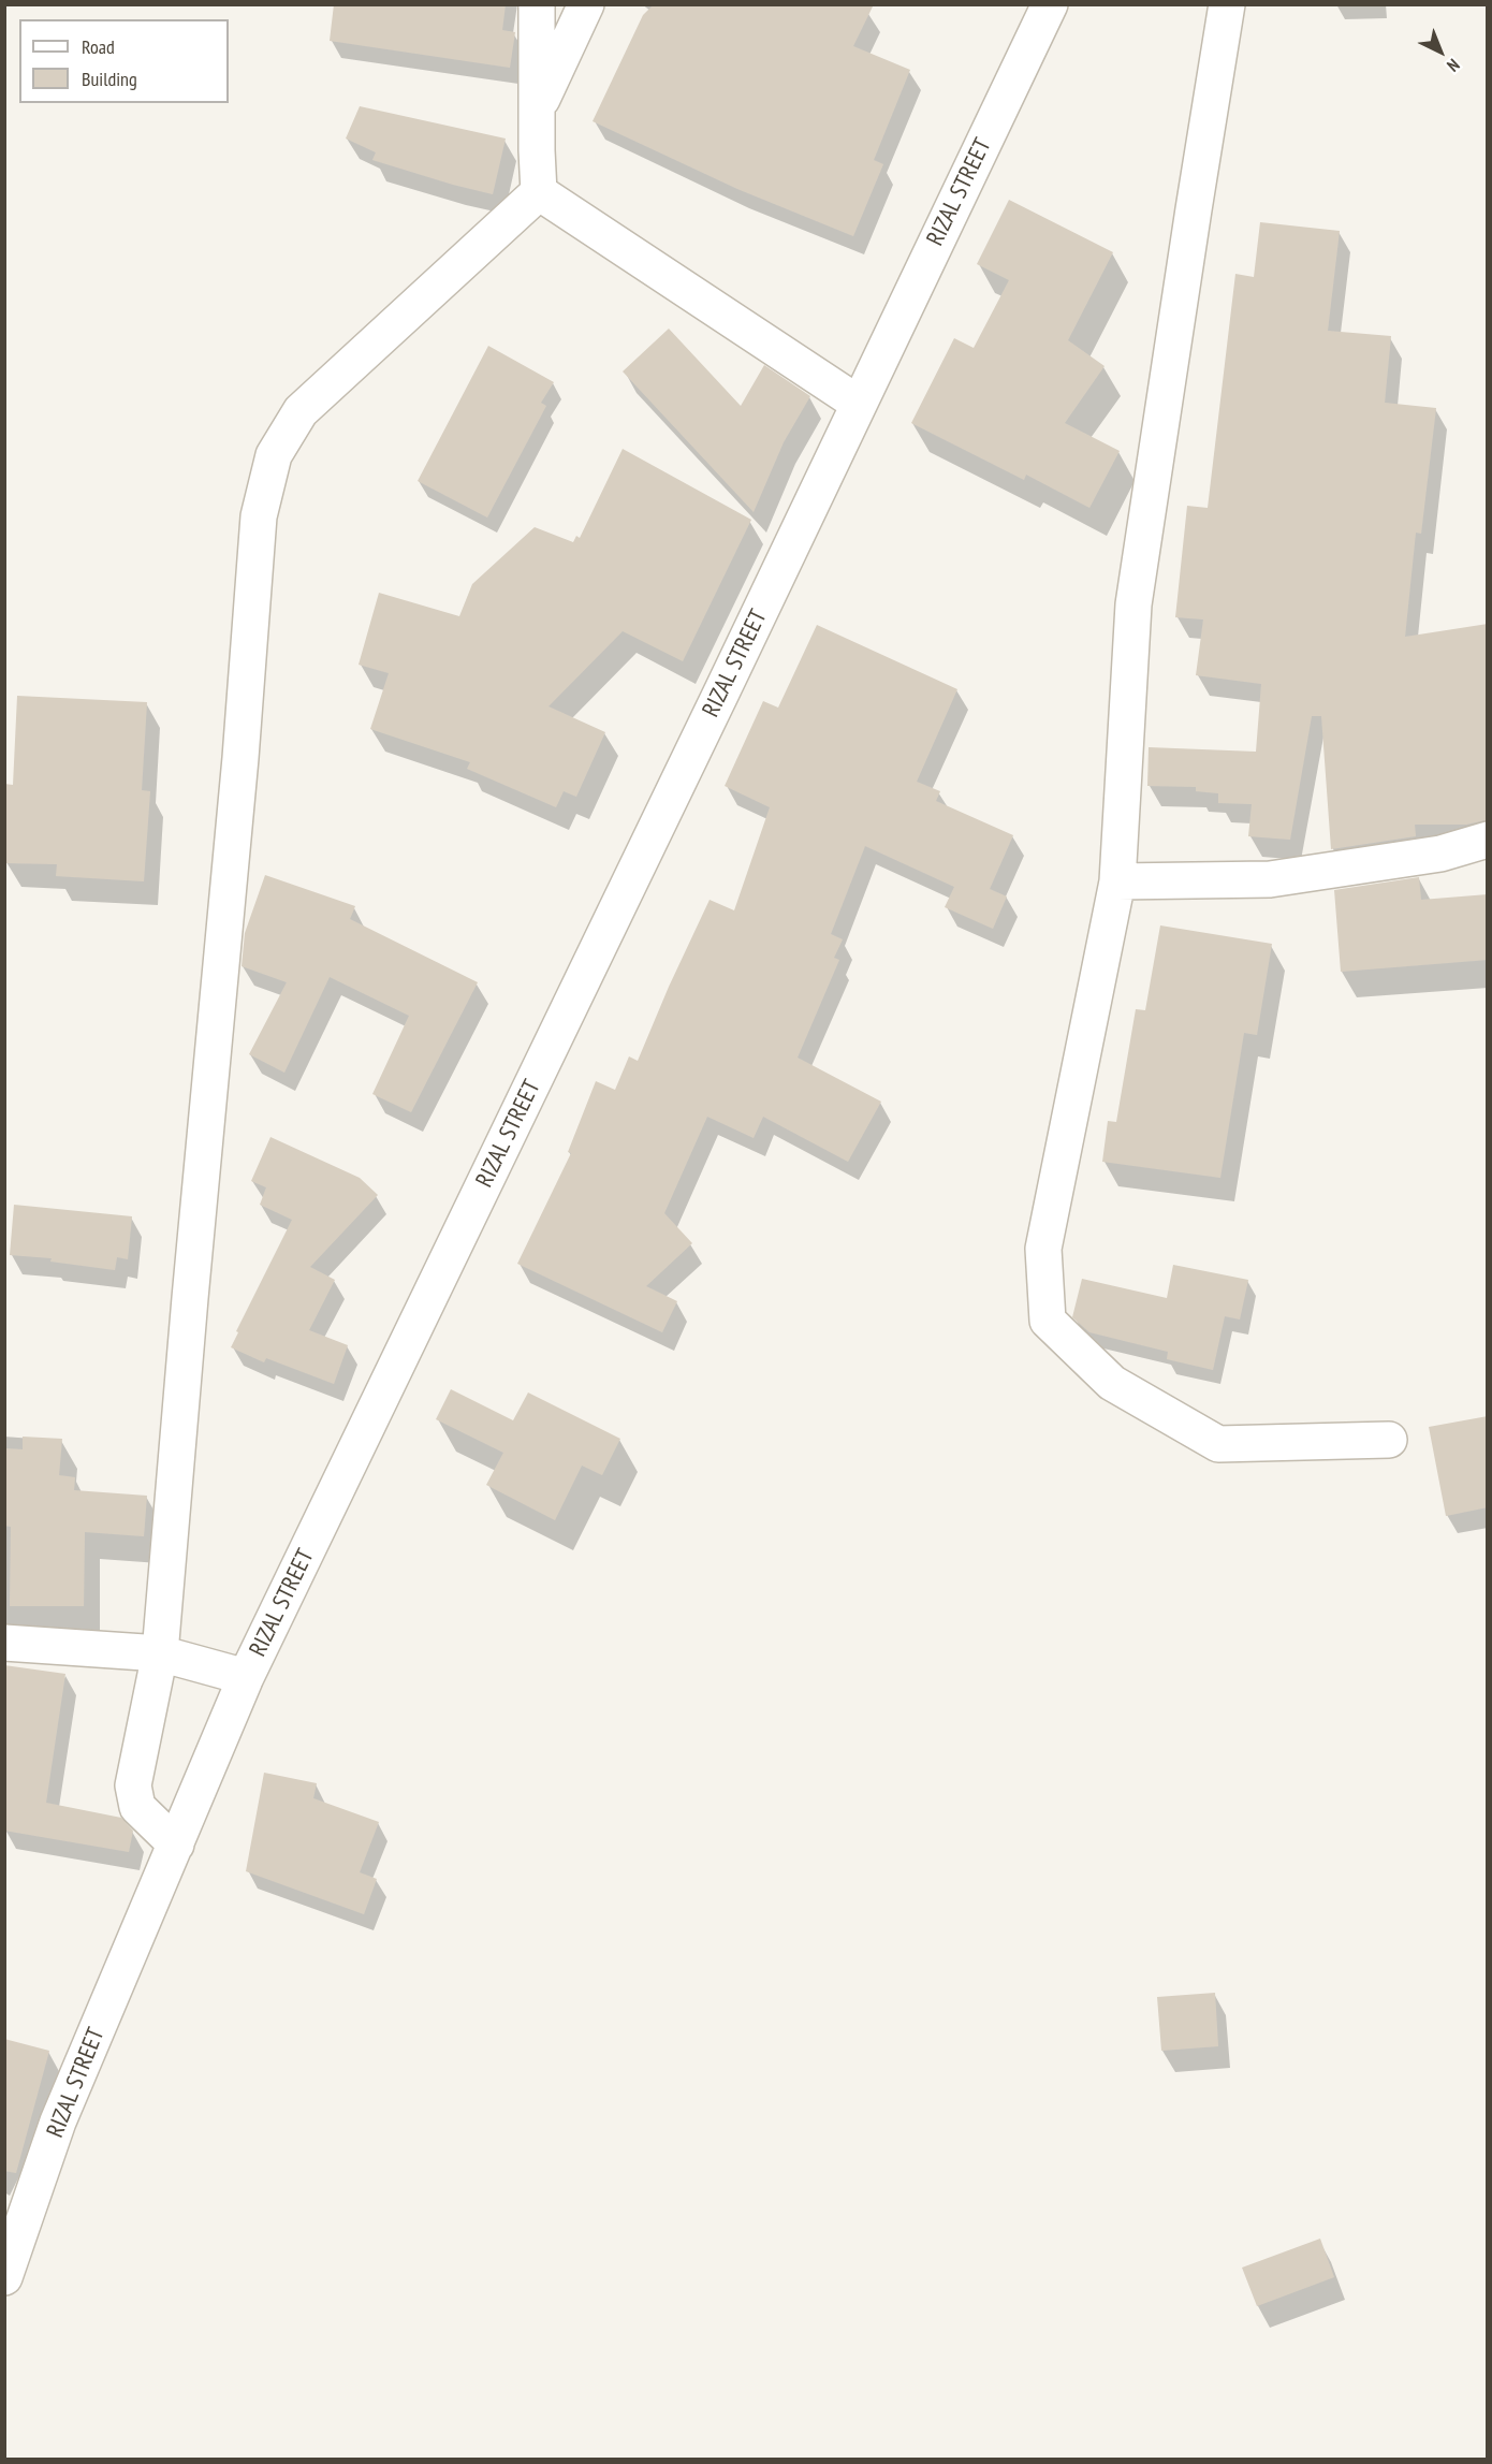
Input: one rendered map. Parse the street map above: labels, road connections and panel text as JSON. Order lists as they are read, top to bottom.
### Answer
{
  "streets": {
    "street": ["RIZAL STREET"]
  },
  "legend": ["Road", "Building"],
  "north": "bottom right"
}
